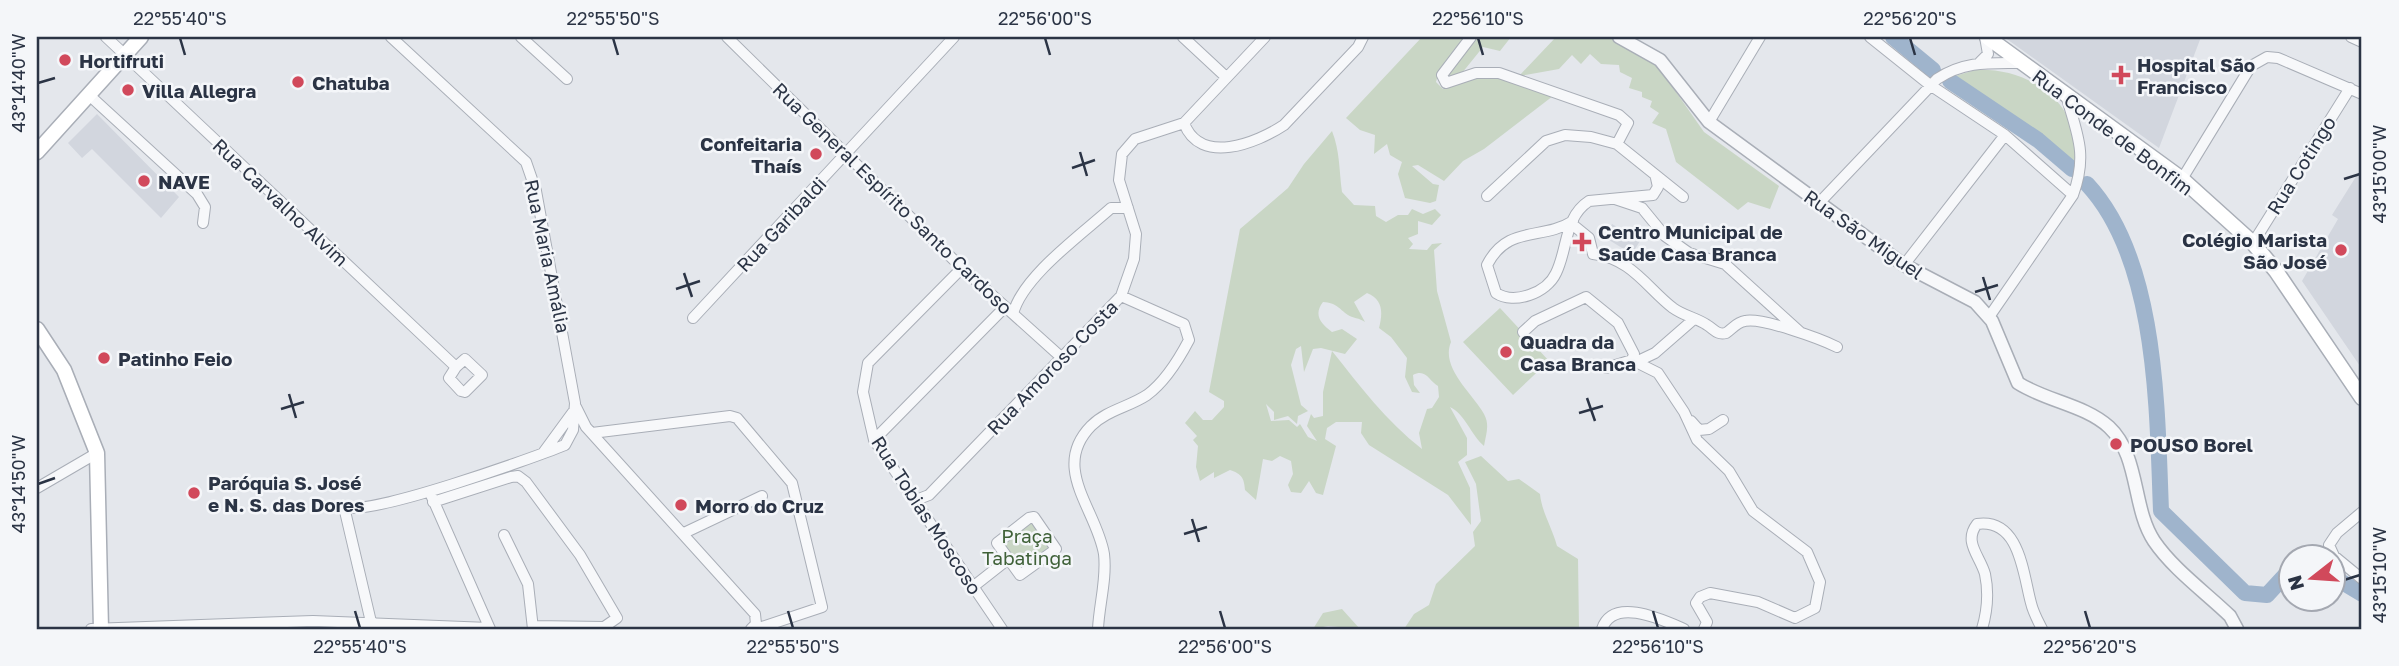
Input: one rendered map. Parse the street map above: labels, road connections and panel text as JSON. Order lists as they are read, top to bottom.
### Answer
{
  "streets": {
    "main road": ["Rua Conde de Bonfim"],
    "street": [
      "Rua Cotingo",
      "Rua General Espírito Santo Cardoso",
      "Rua Carvalho Alvim",
      "Rua Garibaldi",
      "Rua São Miguel",
      "Rua Maria Amália",
      "Rua Amoroso Costa",
      "Rua Tobias Moscoso"
    ]
  },
  "crossings": [
    ["Rua Conde de Bonfim", "Rua Cotingo"],
    ["Rua General Espírito Santo Cardoso", "Rua Garibaldi"],
    ["Rua General Espírito Santo Cardoso", "Rua Amoroso Costa"],
    ["Rua General Espírito Santo Cardoso", "Rua Tobias Moscoso"],
    ["Rua Amoroso Costa", "Rua Tobias Moscoso"]
  ],
  "parks": ["Praça Tabatinga"],
  "places": {
    "other": [
      "Hortifruti",
      "Chatuba",
      "Villa Allegra",
      "Confeitaria Thaís",
      "NAVE",
      "Colégio Marista São José",
      "Quadra da Casa Branca",
      "Patinho Feio",
      "POUSO Borel",
      "Paróquia S. José e N. S. das Dores",
      "Morro do Cruz"
    ],
    "health": ["Hospital São Francisco", "Centro Municipal de Saúde Casa Branca"]
  },
  "north": "left",
  "coordinates": [
    "22°55'40\"S",
    "22°55'50\"S",
    "22°56'00\"S",
    "22°56'10\"S",
    "22°56'20\"S",
    "43°14'40\"W",
    "43°15'00\"W",
    "43°14'50\"W",
    "43°15'10\"W"
  ]
}
